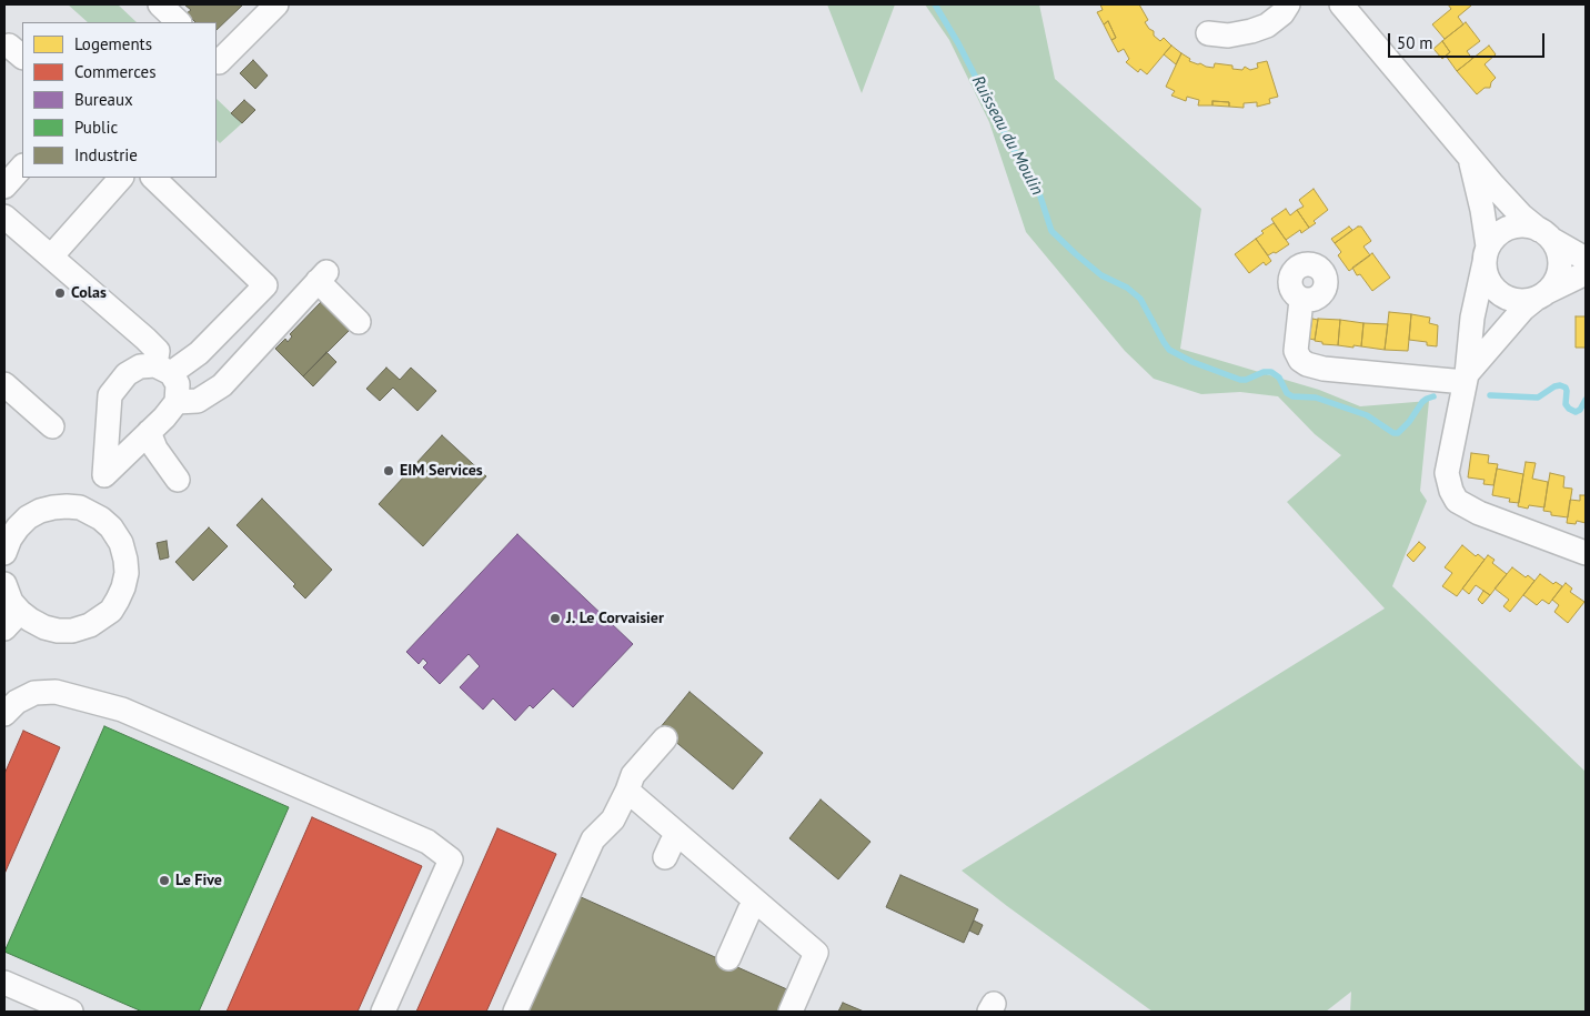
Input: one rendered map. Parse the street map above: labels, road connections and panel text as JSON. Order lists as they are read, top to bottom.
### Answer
{
  "water": ["Ruisseau du Moulin"],
  "places": [
    "Colas",
    "EIM Services",
    "J. Le Corvaisier",
    "Le Five"
  ],
  "legend": [
    "Logements",
    "Commerces",
    "Bureaux",
    "Public",
    "Industrie"
  ],
  "scale_bar": "50 m"
}
